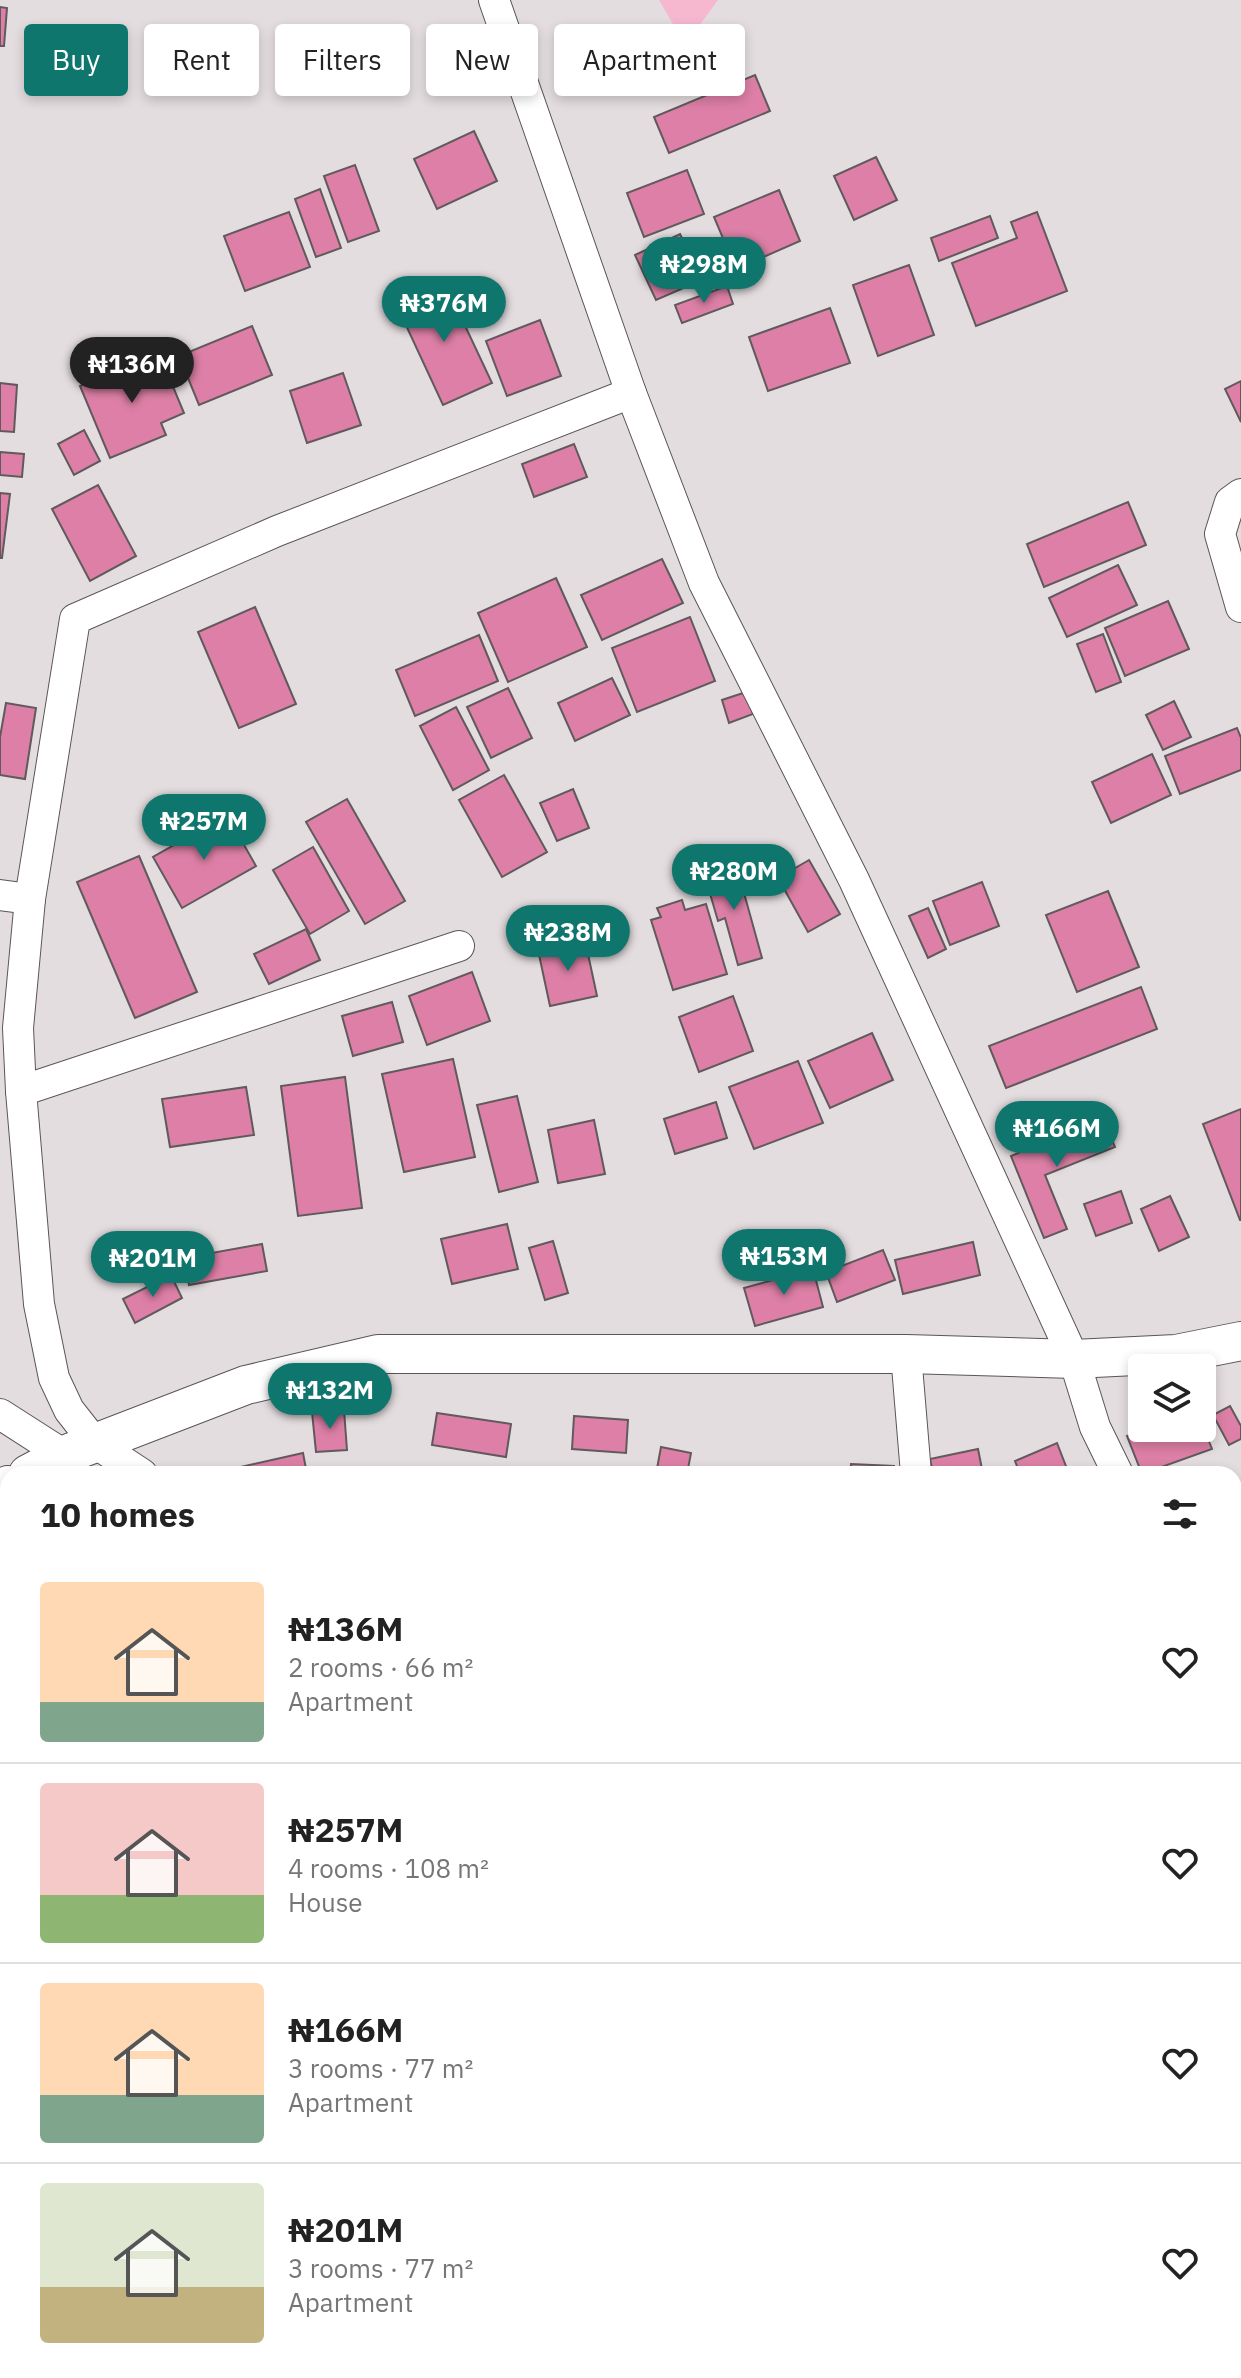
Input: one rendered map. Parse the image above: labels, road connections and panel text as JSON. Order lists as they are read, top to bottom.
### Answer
{
  "page": {
    "chip": [
      "Buy",
      "Rent",
      "Filters",
      "New",
      "Apartment"
    ],
    "price": [
      "₦298M",
      "₦376M",
      "₦136M",
      "₦257M",
      "₦280M",
      "₦238M",
      "₦166M",
      "₦153M",
      "₦201M",
      "₦132M"
    ],
    "heading": "10 homes",
    "list": [
      {
        "name": "₦136M",
        "note": "2 rooms · 66 m² · Apartment"
      },
      {
        "name": "₦257M",
        "note": "4 rooms · 108 m² · House"
      },
      {
        "name": "₦166M",
        "note": "3 rooms · 77 m² · Apartment"
      },
      {
        "name": "₦201M",
        "note": "3 rooms · 77 m² · Apartment"
      }
    ]
  }
}
